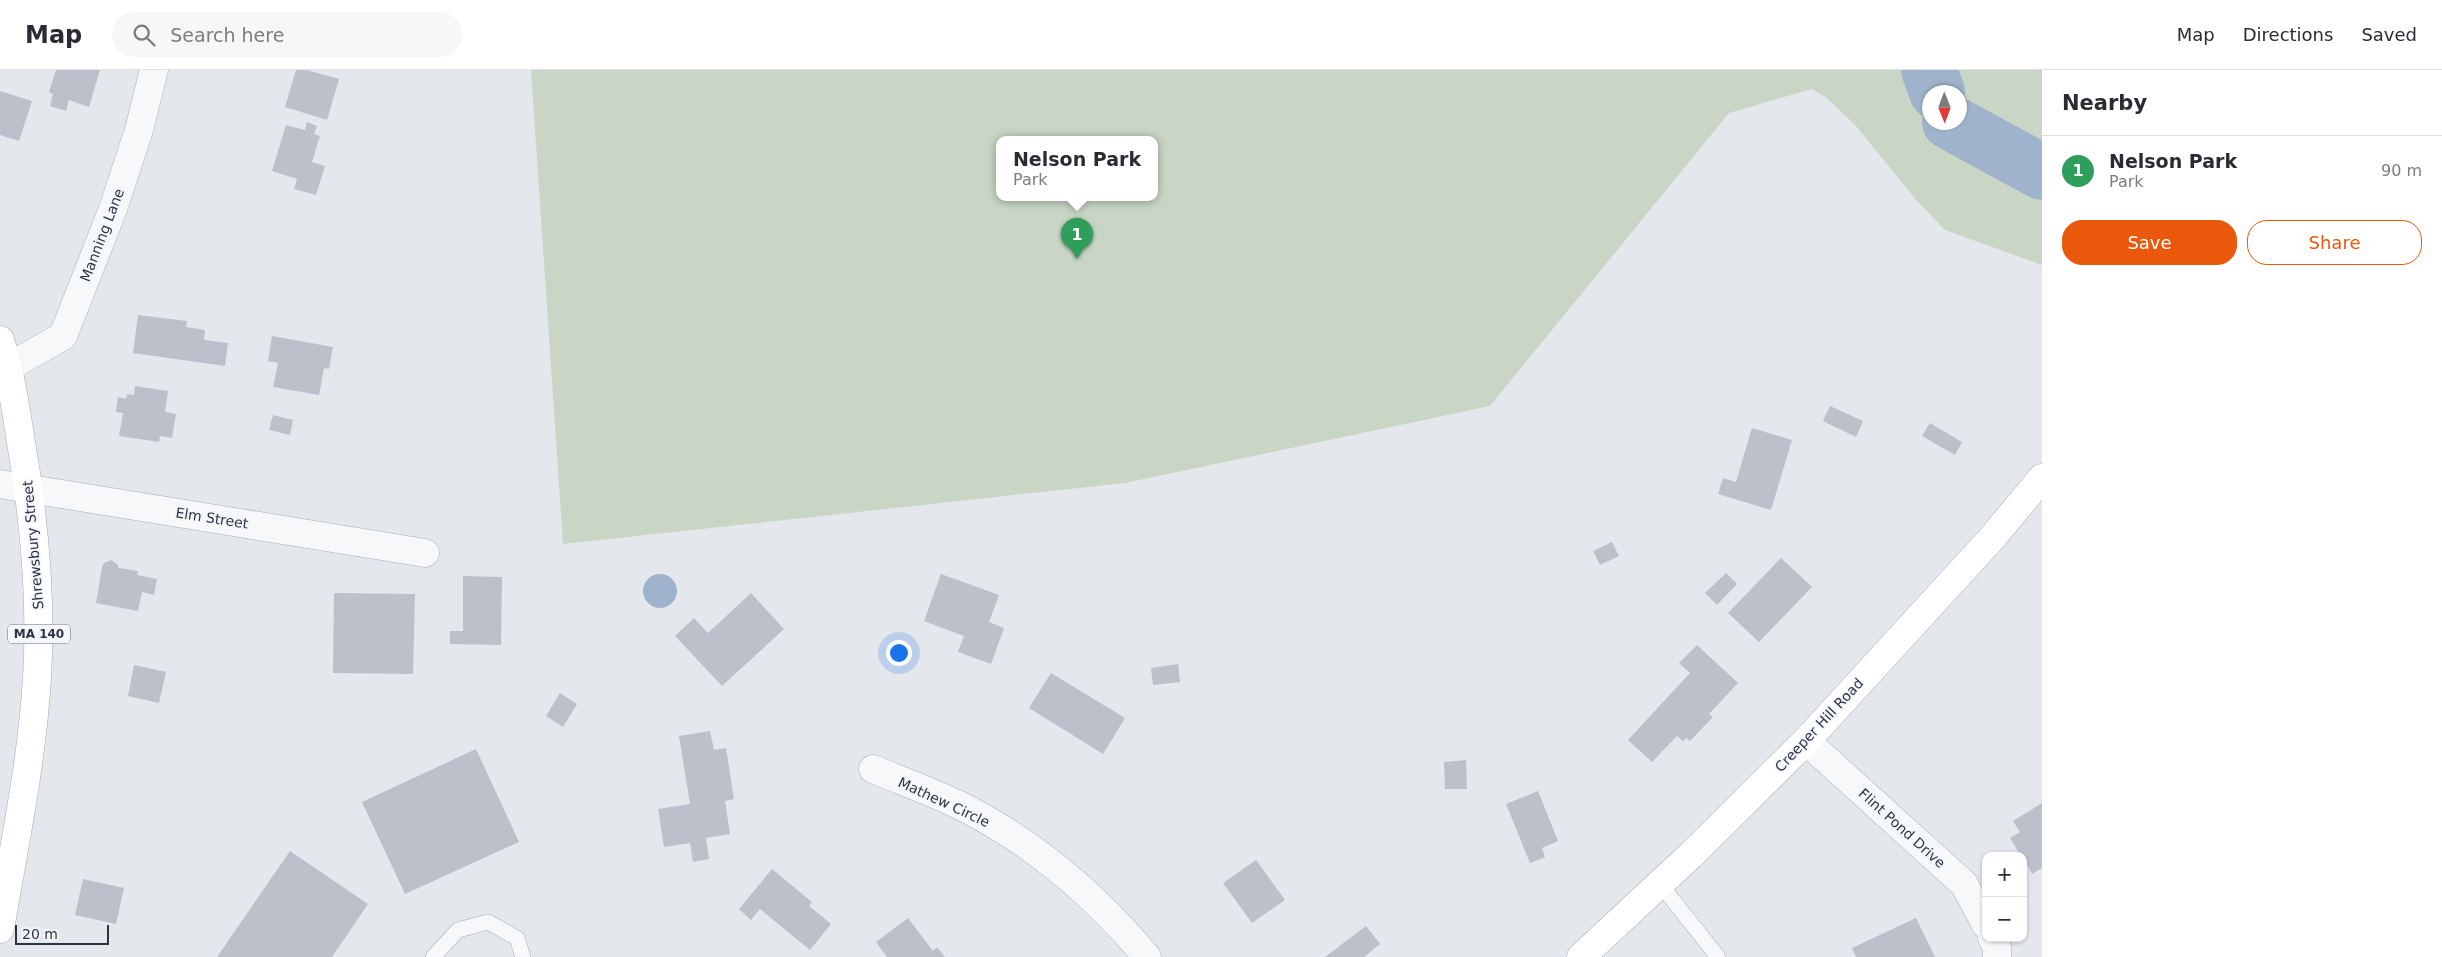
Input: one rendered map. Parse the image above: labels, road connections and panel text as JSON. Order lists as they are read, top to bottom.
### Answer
{
  "streets": {
    "street": [
      "Manning Lane",
      "Elm Street",
      "Shrewsbury Street",
      "MA 140",
      "Creeper Hill Road",
      "Mathew Circle",
      "Flint Pond Drive"
    ]
  },
  "crossings": [
    ["Manning Lane", "Shrewsbury Street"],
    ["Elm Street", "Shrewsbury Street"],
    ["Creeper Hill Road", "Flint Pond Drive"]
  ],
  "scale_bar": "20 m",
  "north": "bottom",
  "page": {
    "header": "Map",
    "search": "Search here",
    "nav": ["Map", "Directions", "Saved"],
    "heading": "Nearby",
    "list": [
      {
        "mark": "1",
        "name": "Nelson Park",
        "note": "Park",
        "value": "90 m"
      }
    ],
    "popup": ["Nelson Park", "Park"],
    "buttons": ["Save", "Share"],
    "pins": "1",
    "map_buttons": ["+", "−"],
    "scale": "20 m"
  }
}
